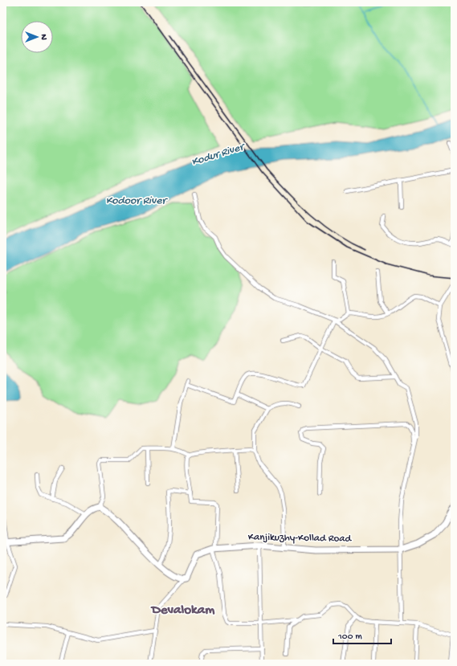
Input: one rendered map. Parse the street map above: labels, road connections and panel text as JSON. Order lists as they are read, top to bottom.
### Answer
{
  "streets": {
    "main road": ["Kanjikuzhy-Kollad Road"]
  },
  "districts": ["Devalokam"],
  "water": ["Kodur River", "Kodoor River"],
  "scale_bar": "100 m",
  "north": "right"
}
